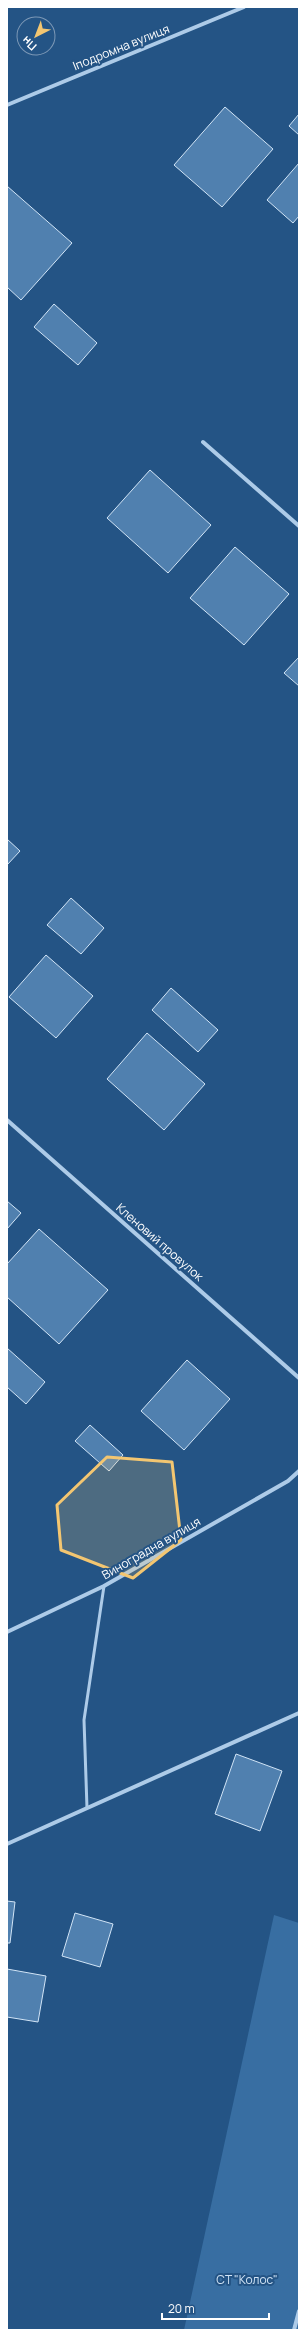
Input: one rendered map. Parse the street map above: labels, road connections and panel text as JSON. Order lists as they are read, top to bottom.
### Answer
{
  "streets": {
    "street": ["Іподромна вулиця", "Кленовий провулок", "Виноградна вулиця"]
  },
  "parks": ["СТ \"Колос\""],
  "scale_bar": "20 m",
  "north": "bottom left"
}
